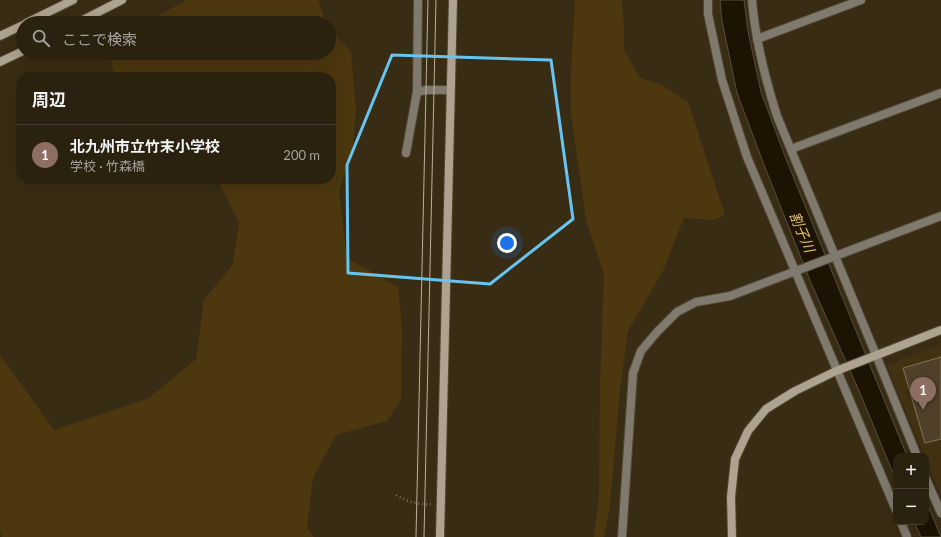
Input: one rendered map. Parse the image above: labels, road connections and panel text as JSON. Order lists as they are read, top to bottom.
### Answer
{
  "water": ["割子川"],
  "page": {
    "search": "ここで検索",
    "heading": "周辺",
    "list": [
      {
        "mark": "1",
        "name": "北九州市立竹末小学校",
        "note": "学校 · 竹森橋",
        "value": "200 m"
      }
    ],
    "pins": "1",
    "map_buttons": ["+", "−"]
  }
}
